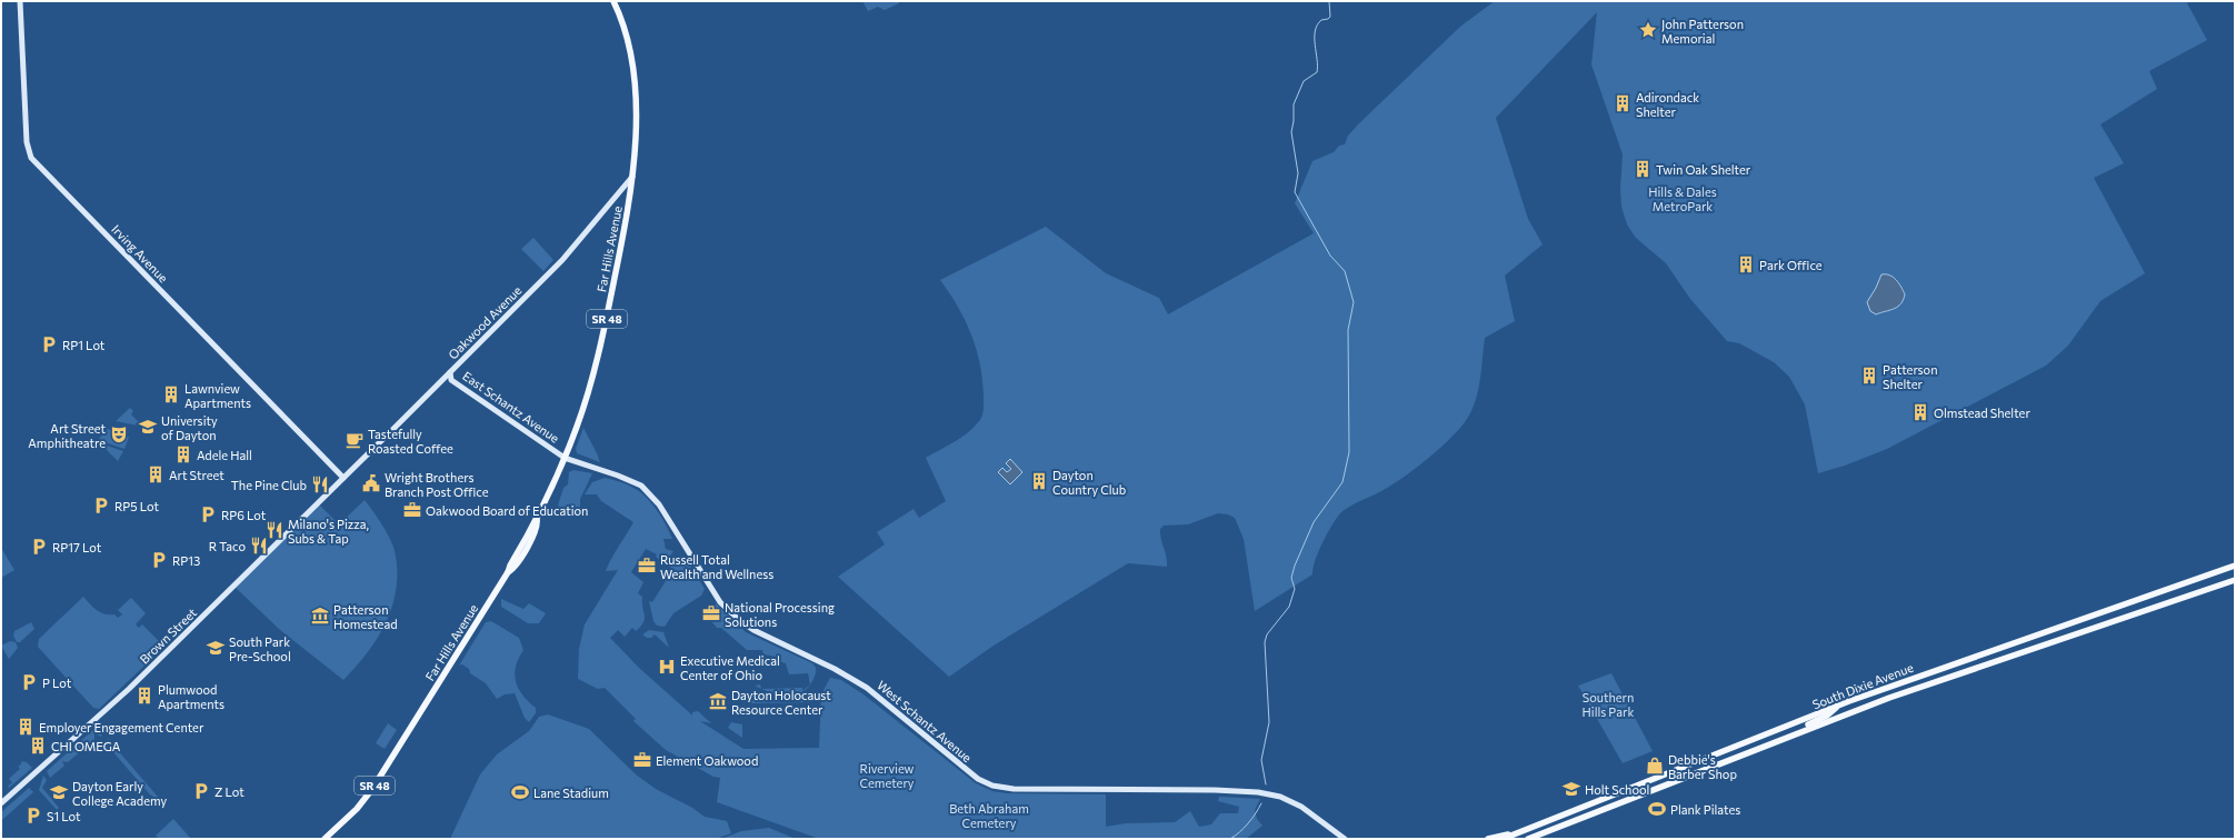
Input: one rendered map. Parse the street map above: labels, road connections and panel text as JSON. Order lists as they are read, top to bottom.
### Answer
{
  "streets": {
    "main road": ["Far Hills Avenue", "SR 48", "South Dixie Avenue"],
    "street": [
      "Irving Avenue",
      "Oakwood Avenue",
      "East Schantz Avenue",
      "Brown Street",
      "West Schantz Avenue"
    ]
  },
  "crossings": [
    ["Far Hills Avenue", "Oakwood Avenue"],
    ["Far Hills Avenue", "East Schantz Avenue"],
    ["Far Hills Avenue", "West Schantz Avenue"],
    ["Irving Avenue", "Oakwood Avenue"],
    ["Irving Avenue", "Brown Street"],
    ["Oakwood Avenue", "East Schantz Avenue"],
    ["Oakwood Avenue", "Brown Street"],
    ["East Schantz Avenue", "West Schantz Avenue"]
  ],
  "parks": [
    "Hills & Dales MetroPark",
    "Southern Hills Park",
    "Riverview Cemetery",
    "Beth Abraham Cemetery"
  ],
  "places": {
    "place": ["John Patterson Memorial"],
    "building": [
      "Adirondack Shelter",
      "Twin Oak Shelter",
      "Park Office",
      "Patterson Shelter",
      "Lawnview Apartments",
      "Olmstead Shelter",
      "Adele Hall",
      "Art Street",
      "Dayton Country Club",
      "Plumwood Apartments",
      "Employer Engagement Center",
      "CHI OMEGA"
    ],
    "parking": [
      "RP1 Lot",
      "RP5 Lot",
      "RP6 Lot",
      "RP17 Lot",
      "RP13",
      "P Lot",
      "Z Lot",
      "S1 Lot"
    ],
    "school or university": [
      "University of Dayton",
      "South Park Pre-School",
      "Holt School",
      "Dayton Early College Academy"
    ],
    "theatre": ["Art Street Amphitheatre"],
    "cafe": ["Tastefully Roasted Coffee"],
    "public building": ["Wright Brothers Branch Post Office"],
    "restaurant": ["The Pine Club", "Milano's Pizza, Subs & Tap", "R Taco"],
    "office": [
      "Oakwood Board of Education",
      "Russell Total Wealth and Wellness",
      "National Processing Solutions",
      "Element Oakwood"
    ],
    "museum": ["Patterson Homestead", "Dayton Holocaust Resource Center"],
    "hospital": ["Executive Medical Center of Ohio"],
    "shop": ["Debbie's Barber Shop"],
    "sports": ["Lane Stadium", "Plank Pilates"]
  }
}
